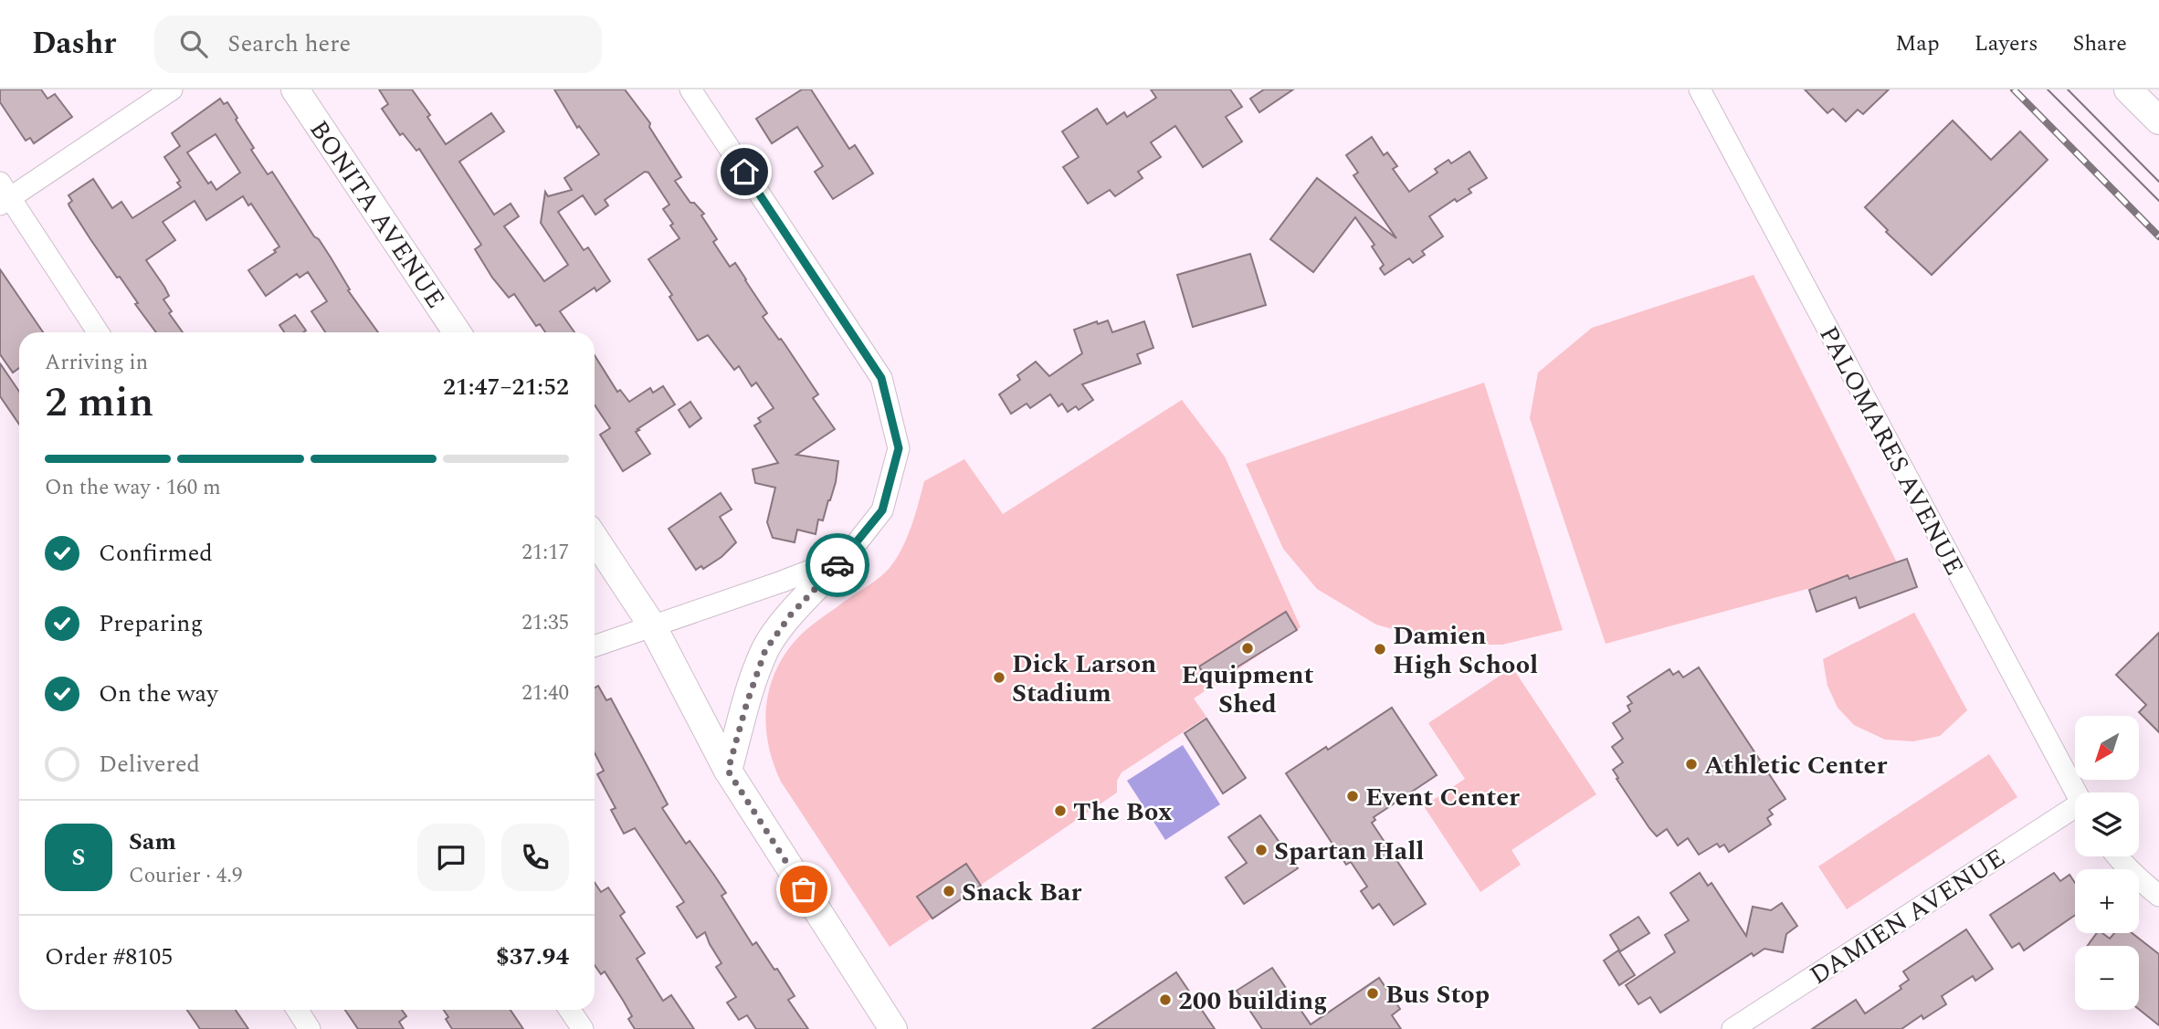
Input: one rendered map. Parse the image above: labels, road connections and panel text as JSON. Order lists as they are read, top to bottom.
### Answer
{
  "streets": {
    "main road": ["BONITA AVENUE"],
    "street": ["PALOMARES AVENUE", "DAMIEN AVENUE"]
  },
  "places": [
    "Equipment Shed",
    "Damien High School",
    "Dick Larson Stadium",
    "Athletic Center",
    "Event Center",
    "The Box",
    "Spartan Hall",
    "Snack Bar",
    "Bus Stop",
    "200 building"
  ],
  "north": "bottom left",
  "page": {
    "header": "Dashr",
    "search": "Search here",
    "nav": ["Map", "Layers", "Share"],
    "heading": ["2 min", "Arriving in", "21:47–21:52"],
    "panel": [
      "Sam",
      "Courier · 4.9",
      "Order #8105",
      "$37.94"
    ],
    "bar": "On the way · 160 m",
    "list": [
      ["Confirmed", "21:17"],
      ["Preparing", "21:35"],
      ["On the way", "21:40"],
      "Delivered"
    ],
    "map_buttons": ["+", "−"],
    "round": "S"
  }
}
